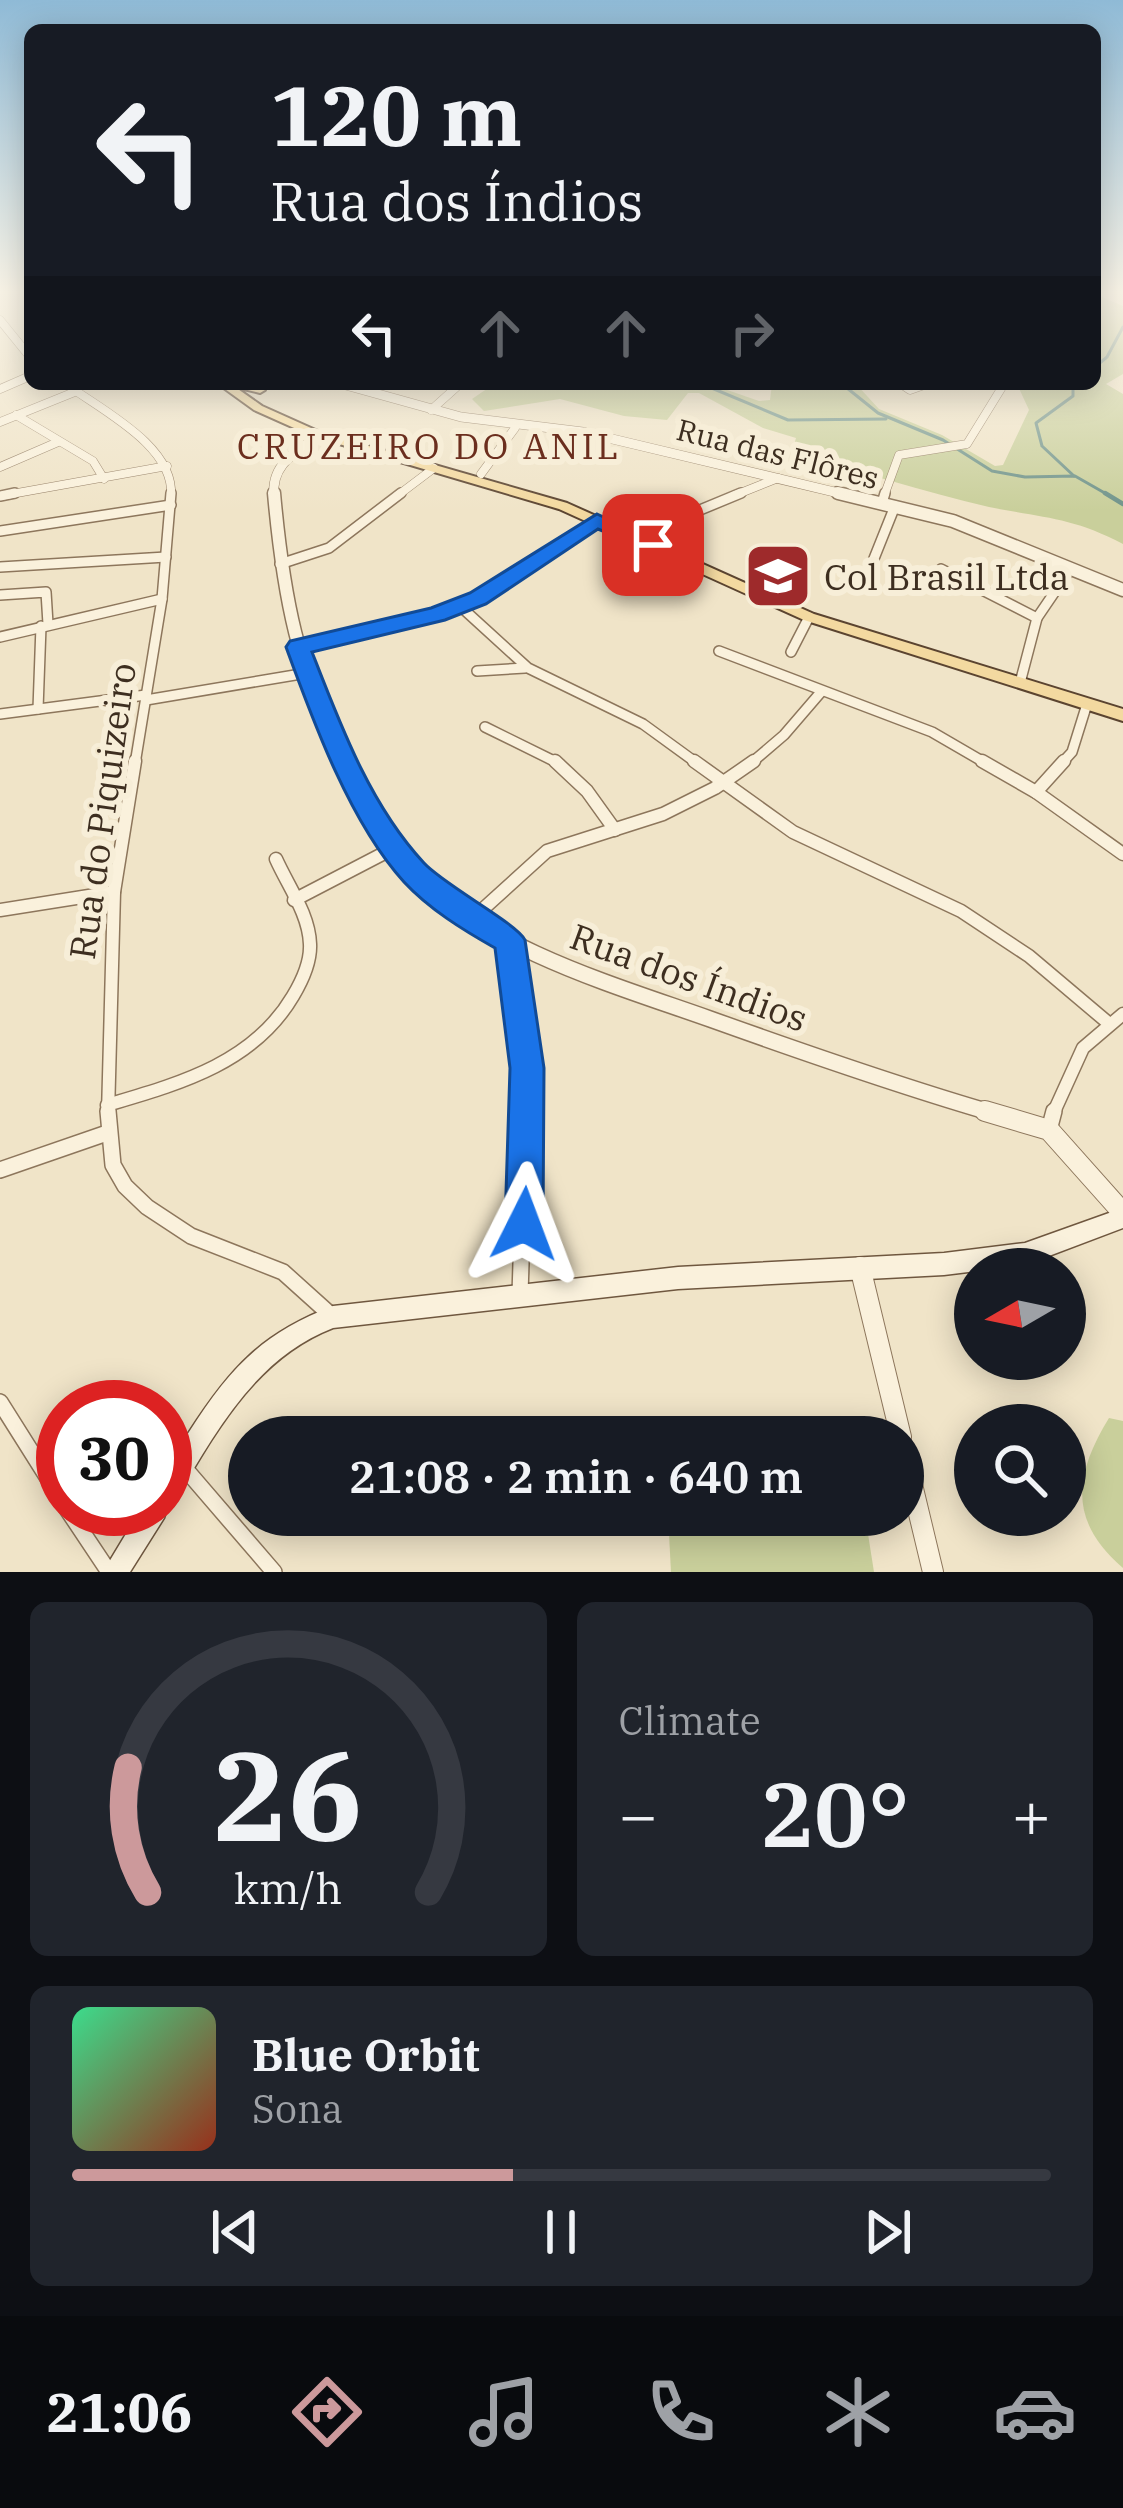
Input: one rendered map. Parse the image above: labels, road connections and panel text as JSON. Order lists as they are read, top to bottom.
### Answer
{
  "streets": {
    "street": ["Rua das Flôres", "Rua do Piquizeiro", "Rua dos Índios"]
  },
  "districts": ["CRUZEIRO DO ANIL"],
  "places": {
    "school or university": ["Col Brasil Ltda"]
  },
  "north": "left",
  "page": {
    "turn": ["120 m", "Rua dos Índios"],
    "limit": "30",
    "trip": "21:08 · 2 min · 640 m",
    "tile": "Climate",
    "heat": ["−", "20°", "+"],
    "song": ["Blue Orbit", "Sona"],
    "tabs": "21:06",
    "gauge": ["26", "km/h"]
  }
}
